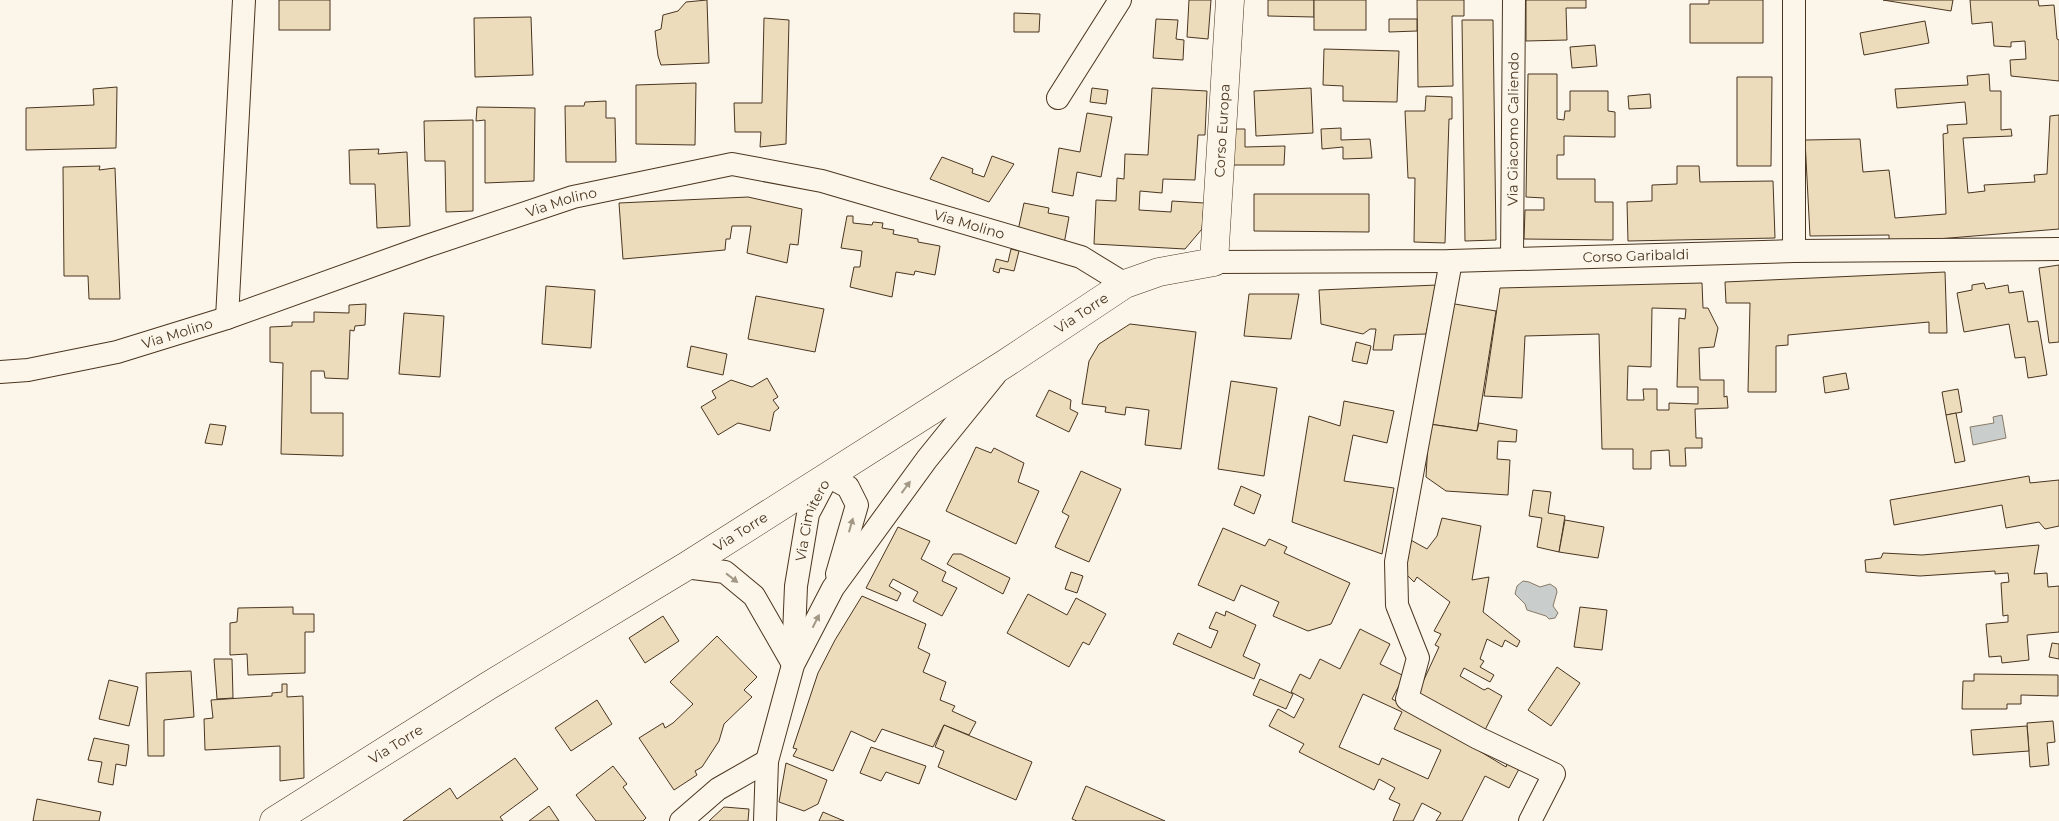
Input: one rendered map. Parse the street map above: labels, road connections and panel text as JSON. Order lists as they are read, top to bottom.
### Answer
{
  "streets": {
    "main road": ["Corso Europa", "Via Torre"],
    "street": [
      "Via Giacomo Caliendo",
      "Via Molino",
      "Corso Garibaldi",
      "Via Cimitero"
    ]
  },
  "crossings": [
    ["Via Giacomo Caliendo", "Corso Garibaldi"],
    ["Corso Europa", "Corso Garibaldi"],
    ["Corso Europa", "Via Torre"],
    ["Via Molino", "Via Torre"],
    ["Corso Garibaldi", "Via Torre"],
    ["Via Torre", "Via Cimitero"]
  ]
}
